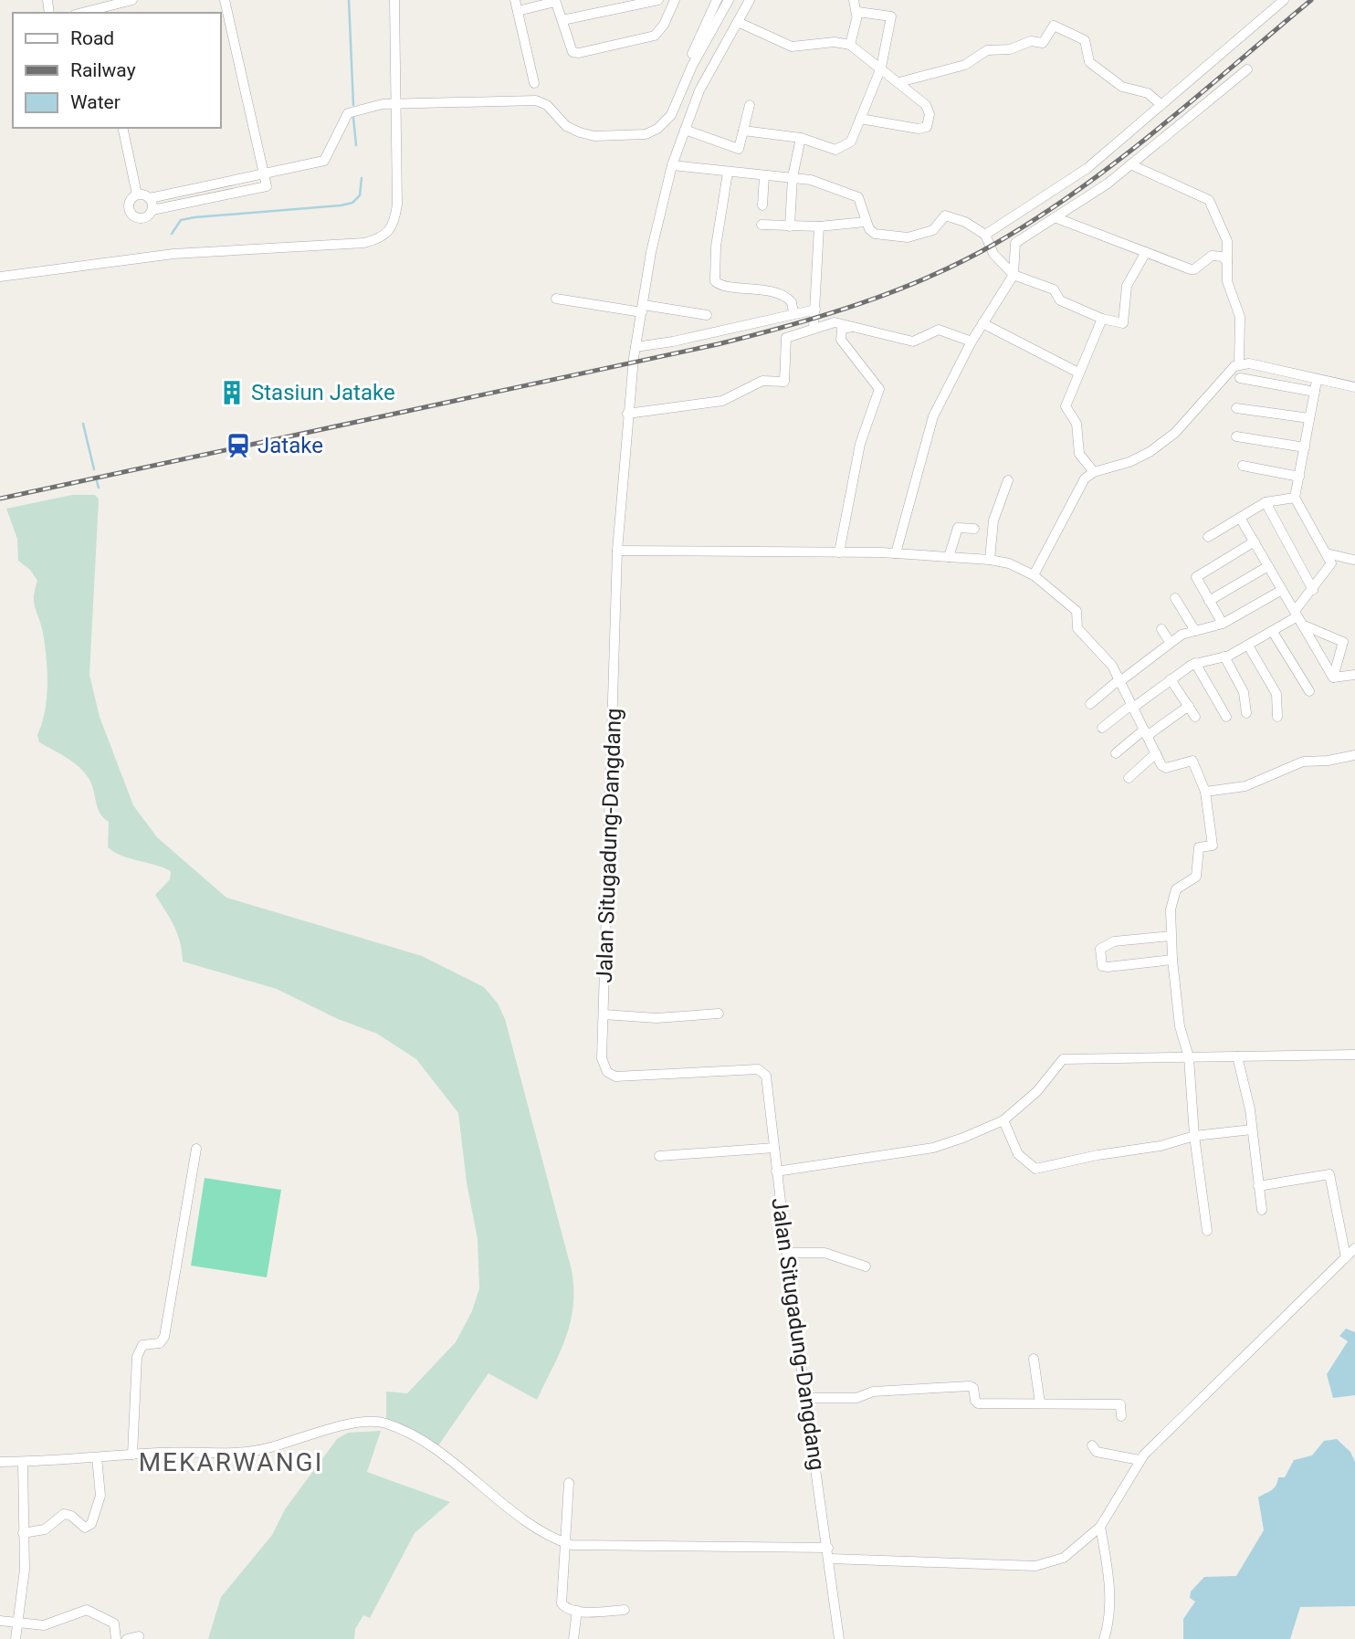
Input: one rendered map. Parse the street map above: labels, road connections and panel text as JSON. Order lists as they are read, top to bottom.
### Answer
{
  "streets": {
    "street": ["Jalan Situgadung-Dangdang"]
  },
  "districts": ["MEKARWANGI"],
  "places": {
    "building": ["Stasiun Jatake"],
    "station": ["Jatake"]
  },
  "legend": ["Road", "Railway", "Water"]
}
